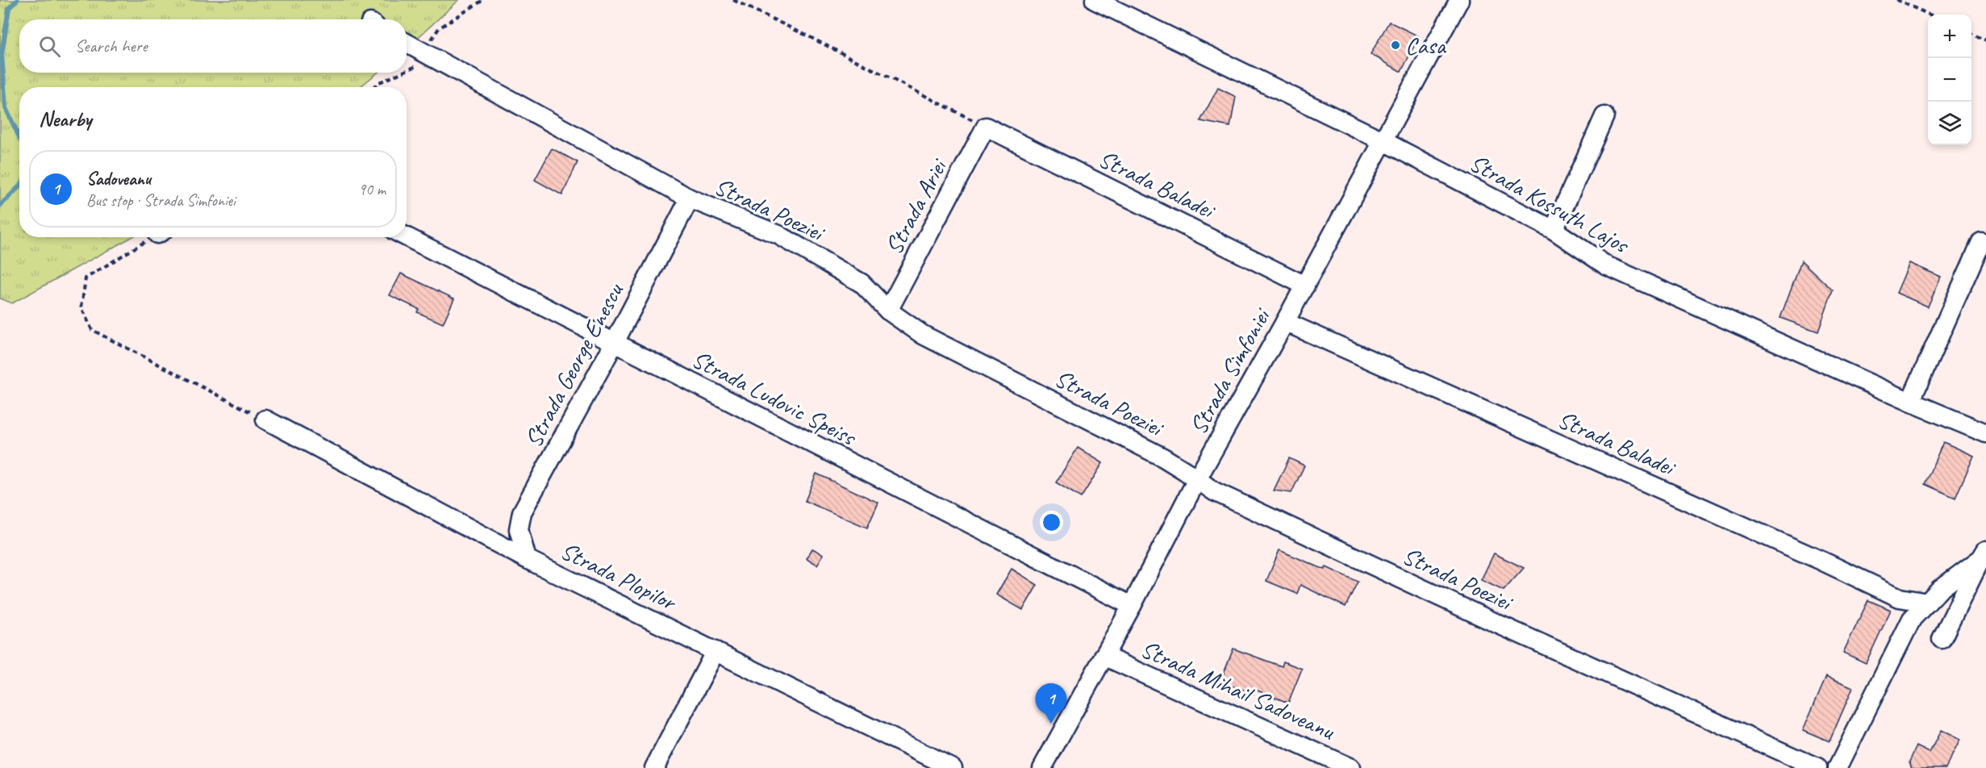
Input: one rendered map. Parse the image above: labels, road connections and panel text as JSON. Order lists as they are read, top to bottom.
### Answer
{
  "streets": {
    "street": [
      "Strada Baladei",
      "Strada Kossuth Lajos",
      "Strada Ariei",
      "Strada Poeziei",
      "Strada George Enescu",
      "Strada Simfoniei",
      "Strada Ludovic Speiss",
      "Strada Plopilor",
      "Strada Mihail Sadoveanu"
    ]
  },
  "crossings": [
    ["Strada Baladei", "Strada Ariei"],
    ["Strada Baladei", "Strada Simfoniei"],
    ["Strada Kossuth Lajos", "Strada Simfoniei"],
    ["Strada Ariei", "Strada Poeziei"],
    ["Strada Poeziei", "Strada George Enescu"],
    ["Strada Poeziei", "Strada Simfoniei"],
    ["Strada George Enescu", "Strada Ludovic Speiss"],
    ["Strada George Enescu", "Strada Plopilor"],
    ["Strada Simfoniei", "Strada Ludovic Speiss"],
    ["Strada Simfoniei", "Strada Mihail Sadoveanu"]
  ],
  "places": ["Casa"],
  "page": {
    "map_buttons": ["+", "−"],
    "search": "Search here",
    "heading": "Nearby",
    "list": [
      {
        "mark": "1",
        "name": "Sadoveanu",
        "note": "Bus stop · Strada Simfoniei",
        "value": "90 m"
      }
    ],
    "pins": "1"
  }
}
